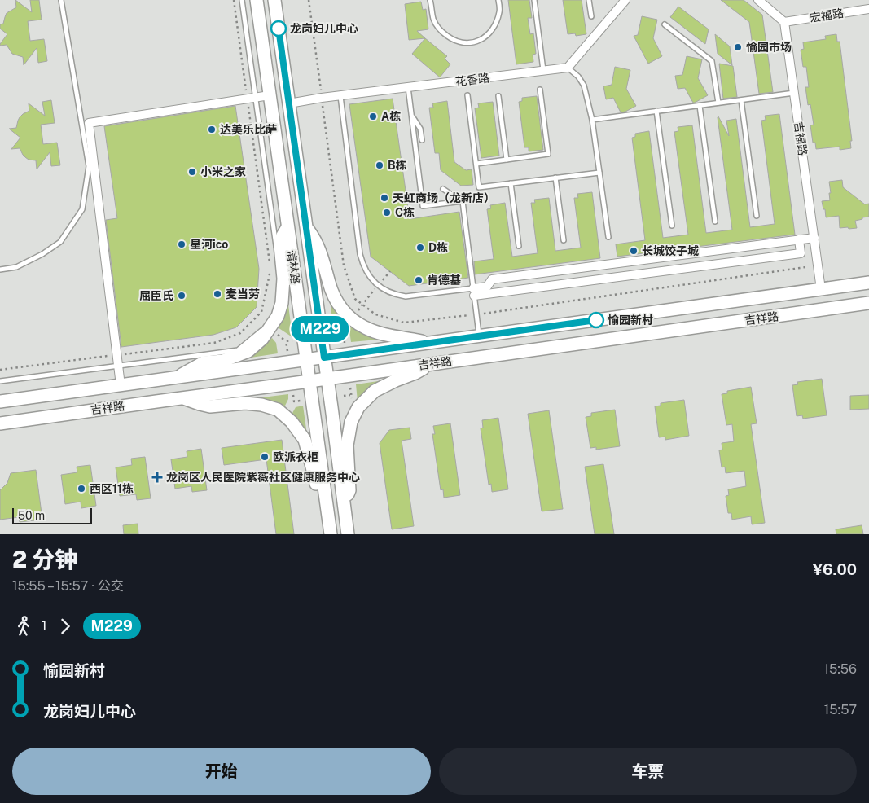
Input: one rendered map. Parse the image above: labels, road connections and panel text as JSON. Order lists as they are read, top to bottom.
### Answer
{
  "streets": {
    "main road": ["清林路", "吉祥路"],
    "street": ["宏福路", "花香路", "吉福路"]
  },
  "crossings": [
    ["宏福路", "吉福路"],
    ["花香路", "清林路"],
    ["吉福路", "吉祥路"],
    ["清林路", "吉祥路"]
  ],
  "places": {
    "other": [
      "龙岗妇儿中心",
      "愉园市场",
      "A栋",
      "达美乐比萨",
      "B栋",
      "小米之家",
      "天虹商场（龙新店）",
      "C栋",
      "星河ico",
      "D栋",
      "长城饺子城",
      "肯德基",
      "麦当劳",
      "屈臣氏",
      "愉园新村",
      "欧派衣柜",
      "西区11栋"
    ],
    "health": ["龙岗区人民医院紫薇社区健康服务中心"]
  },
  "lines": ["bus line M229"],
  "scale_bar": "50 m",
  "page": {
    "on_map": "M229",
    "scale": "50 m",
    "heading": ["2 分钟", "15:55 – 15:57 · 公交", "¥6.00"],
    "legs": ["1", "M229"],
    "list": [
      {
        "name": "愉园新村",
        "value": "15:56"
      },
      {
        "name": "龙岗妇儿中心",
        "value": "15:57"
      }
    ],
    "buttons": ["开始", "车票"]
  }
}
